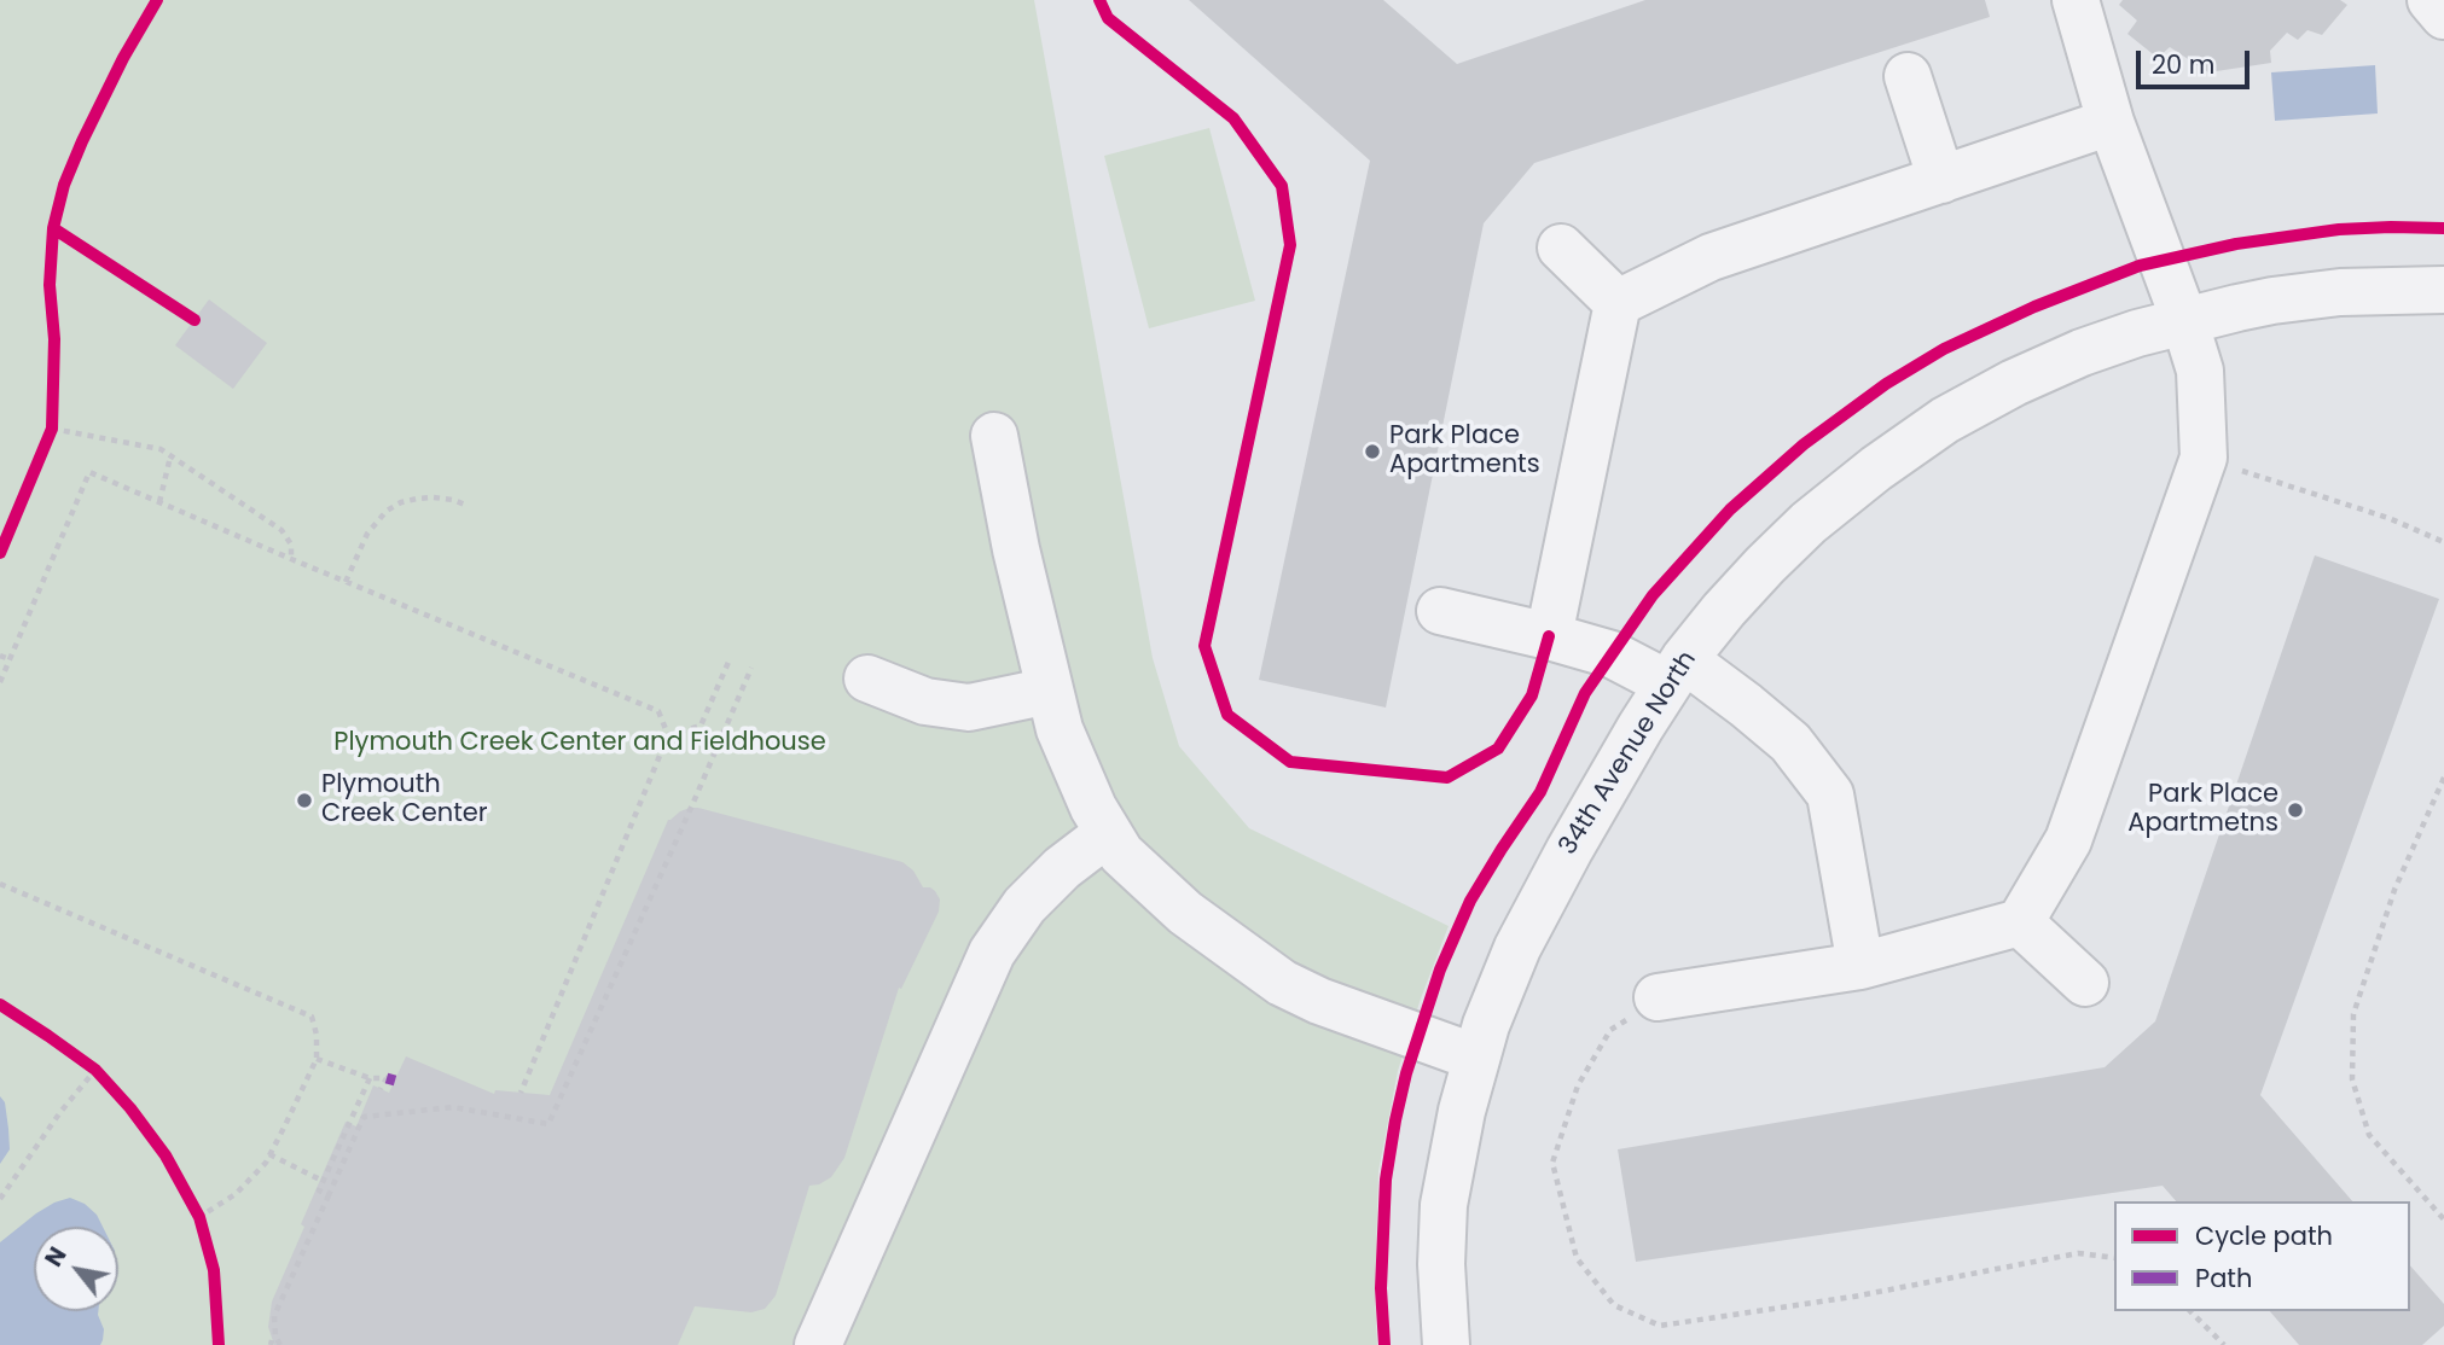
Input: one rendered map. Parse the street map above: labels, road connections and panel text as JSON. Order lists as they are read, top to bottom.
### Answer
{
  "streets": {
    "street": ["34th Avenue North"]
  },
  "parks": ["Plymouth Creek Center and Fieldhouse"],
  "places": ["Park Place Apartments", "Plymouth Creek Center", "Park Place Apartmetns"],
  "legend": ["Cycle path", "Path"],
  "scale_bar": "20 m",
  "north": "top left"
}
